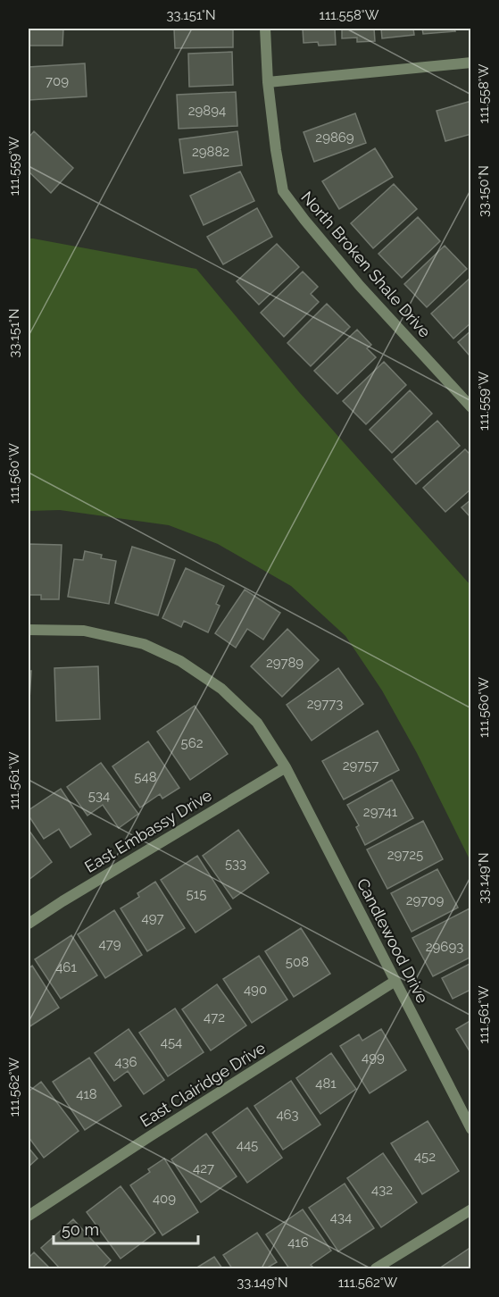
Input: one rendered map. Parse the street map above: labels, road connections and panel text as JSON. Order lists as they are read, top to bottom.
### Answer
{
  "streets": {
    "street": [
      "North Broken Shale Drive",
      "East Embassy Drive",
      "Candlewood Drive",
      "East Clairidge Drive"
    ]
  },
  "crossings": [
    ["East Embassy Drive", "Candlewood Drive"],
    ["Candlewood Drive", "East Clairidge Drive"]
  ],
  "house_numbers": [
    "709",
    "29894",
    "29869",
    "29882",
    "29789",
    "29773",
    "562",
    "29757",
    "548",
    "534",
    "29741",
    "29725",
    "533",
    "515",
    "29709",
    "497",
    "479",
    "29693",
    "508",
    "461",
    "490",
    "472",
    "454",
    "499",
    "436",
    "481",
    "418",
    "463",
    "445",
    "452",
    "427",
    "432",
    "409",
    "434",
    "416"
  ],
  "scale_bar": "50 m",
  "coordinates": [
    "33.151°N",
    "111.558°W",
    "111.559°W",
    "33.150°N",
    "111.560°W",
    "111.561°W",
    "33.149°N",
    "111.562°W"
  ]
}
